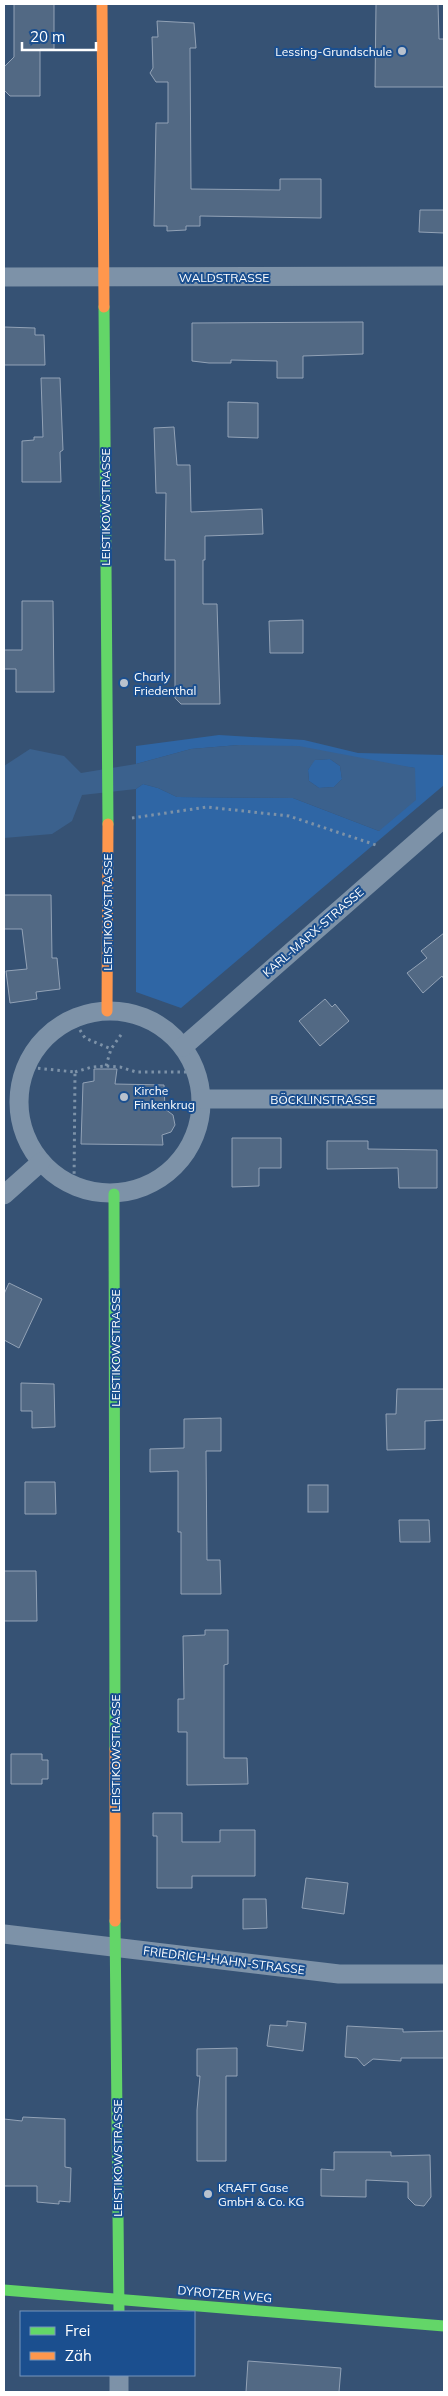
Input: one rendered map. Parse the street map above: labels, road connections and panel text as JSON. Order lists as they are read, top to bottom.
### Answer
{
  "streets": {
    "street": [
      "WALDSTRASSE",
      "LEISTIKOWSTRASSE",
      "KARL-MARX-STRASSE",
      "BÖCKLINSTRASSE",
      "FRIEDRICH-HAHN-STRASSE",
      "DYROTZER WEG"
    ]
  },
  "crossings": [
    ["WALDSTRASSE", "LEISTIKOWSTRASSE"],
    ["LEISTIKOWSTRASSE", "FRIEDRICH-HAHN-STRASSE"],
    ["LEISTIKOWSTRASSE", "DYROTZER WEG"]
  ],
  "places": [
    "Lessing-Grundschule",
    "Charly Friedenthal",
    "Kirche Finkenkrug",
    "KRAFT Gase GmbH & Co. KG"
  ],
  "legend": ["Frei", "Zäh"],
  "scale_bar": "20 m"
}
